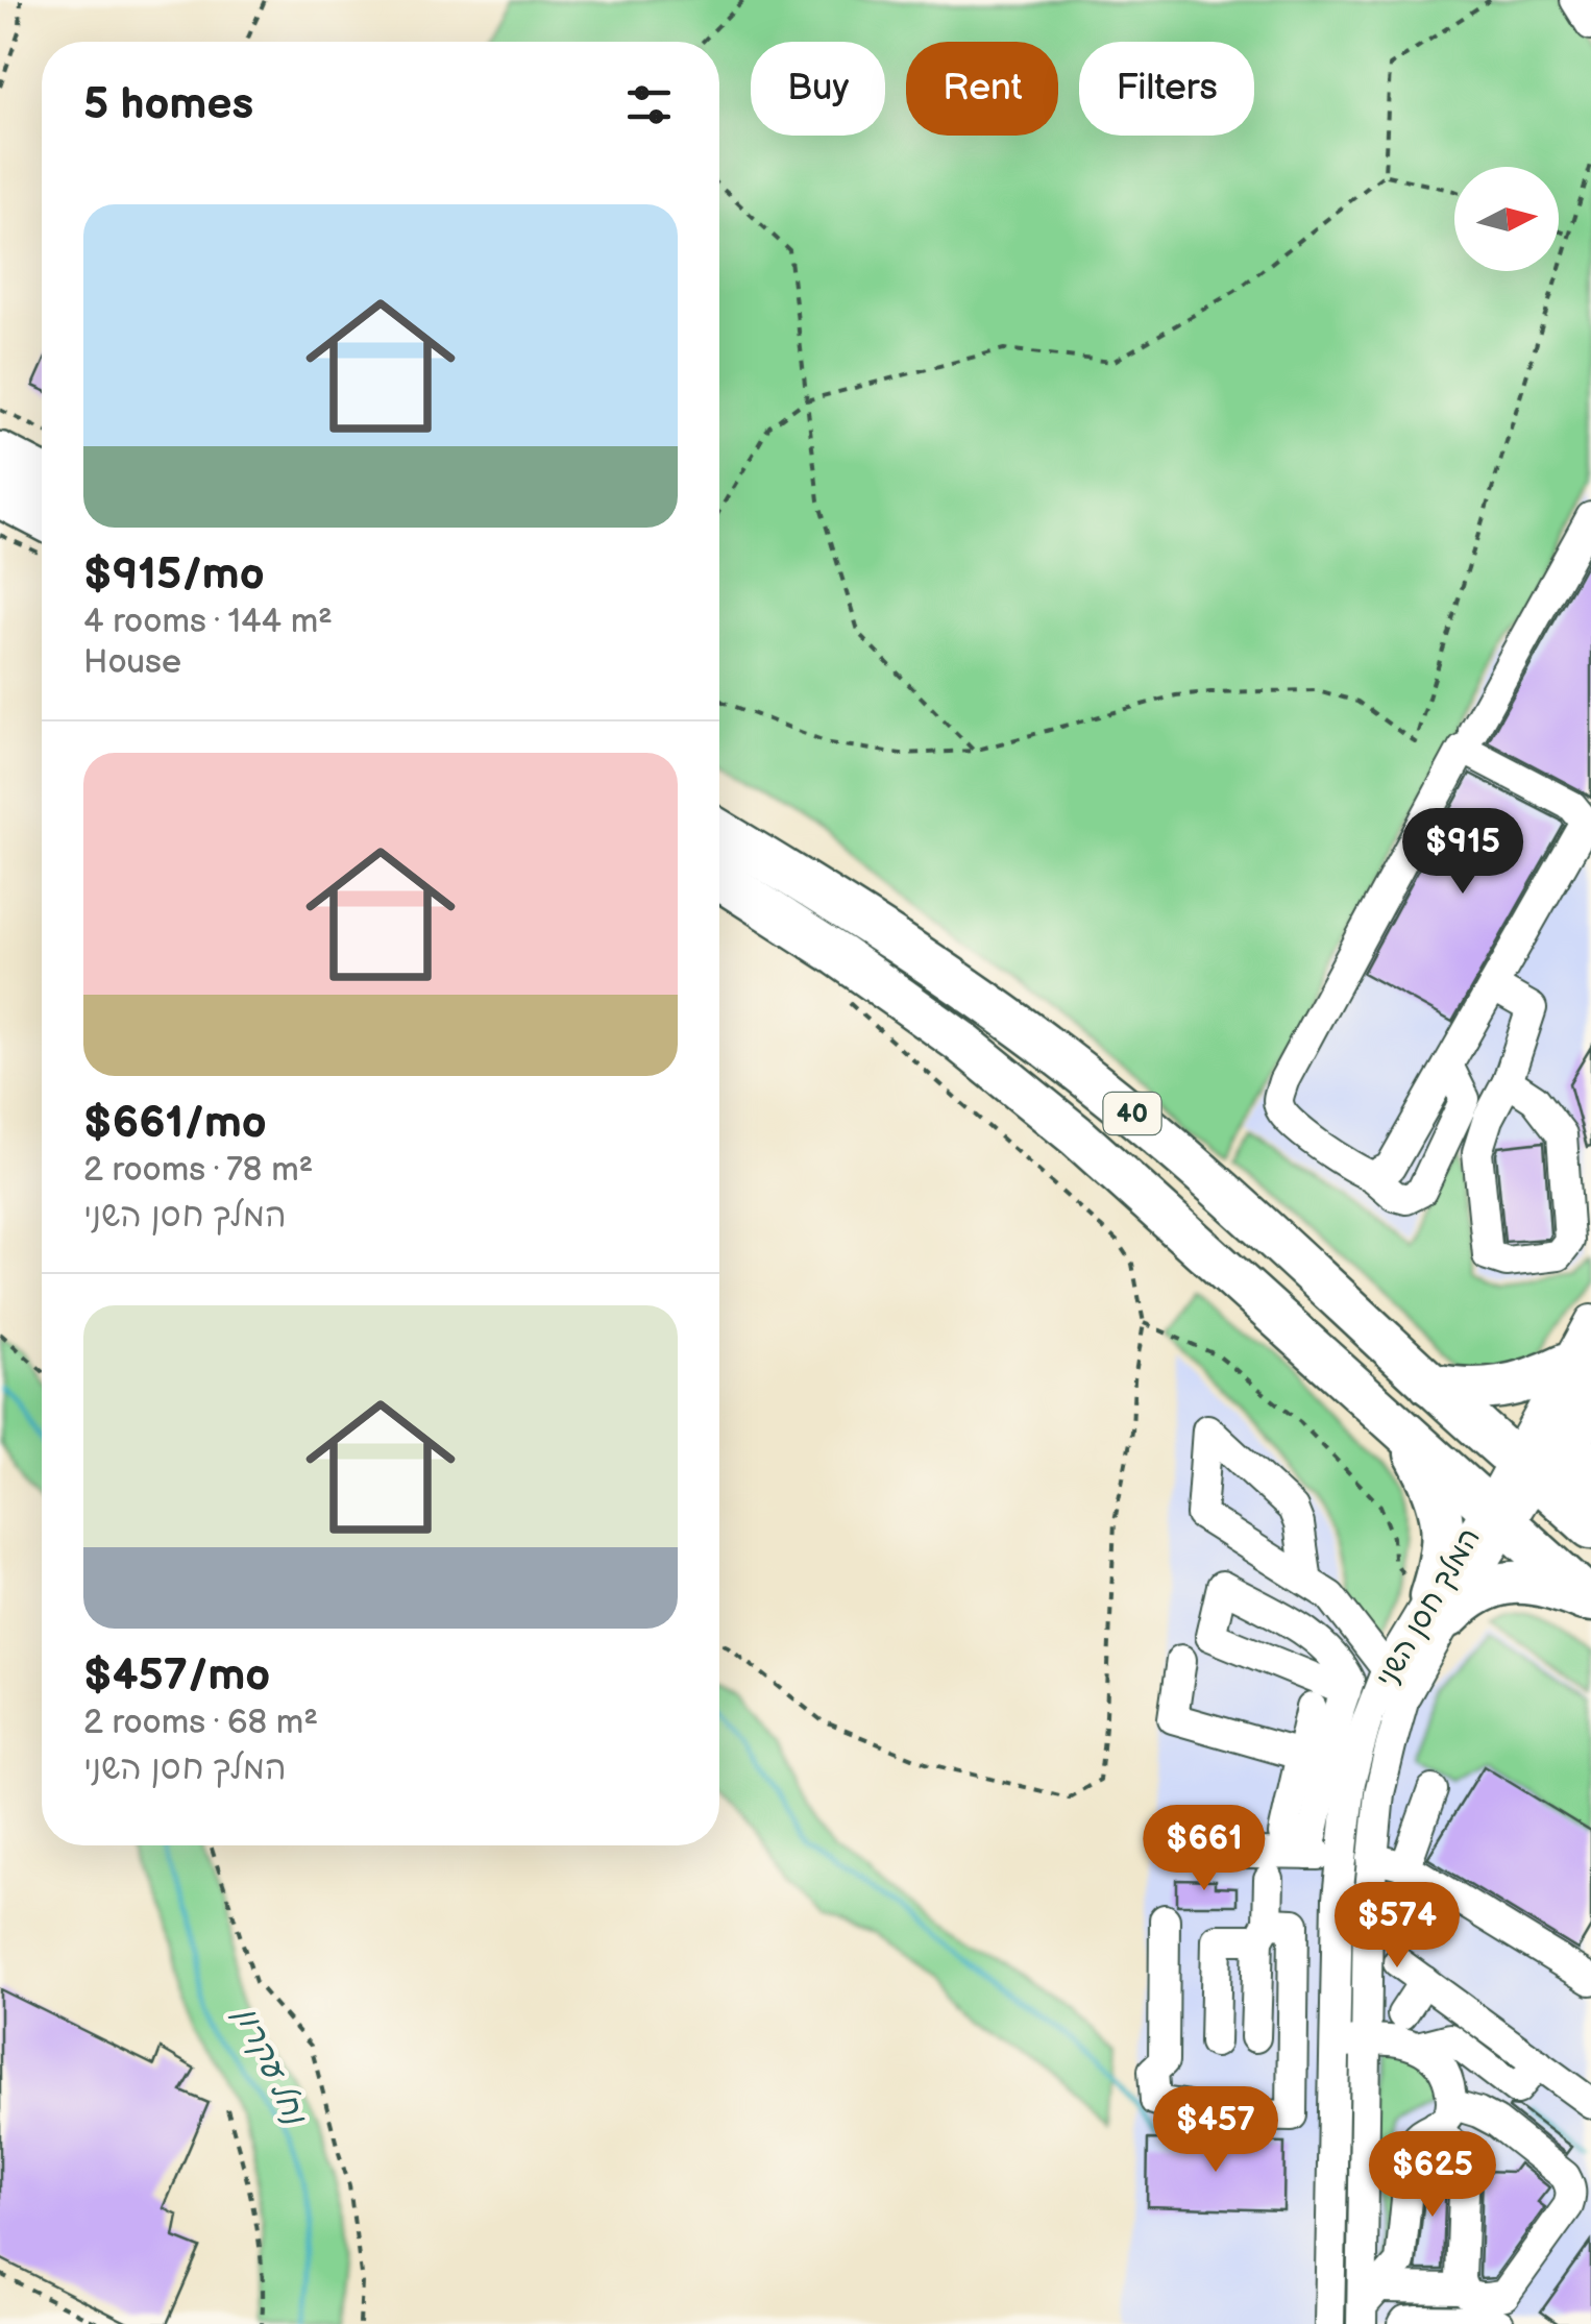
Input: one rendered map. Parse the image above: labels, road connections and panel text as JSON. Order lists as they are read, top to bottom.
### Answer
{
  "streets": {
    "highway": ["40"],
    "street": ["המלך חסן השני"]
  },
  "crossings": [
    ["40", "המלך חסן השני"]
  ],
  "water": ["נחל עקרון"],
  "north": "right",
  "page": {
    "chip": ["Buy", "Rent", "Filters"],
    "heading": "5 homes",
    "list": [
      {
        "name": "$915/mo",
        "note": "4 rooms · 144 m² · House"
      },
      {
        "name": "$661/mo",
        "note": "2 rooms · 78 m² · המלך חסן השני"
      },
      {
        "name": "$457/mo",
        "note": "2 rooms · 68 m² · המלך חסן השני"
      }
    ],
    "price": [
      "$915",
      "$661",
      "$574",
      "$457",
      "$625"
    ]
  }
}
